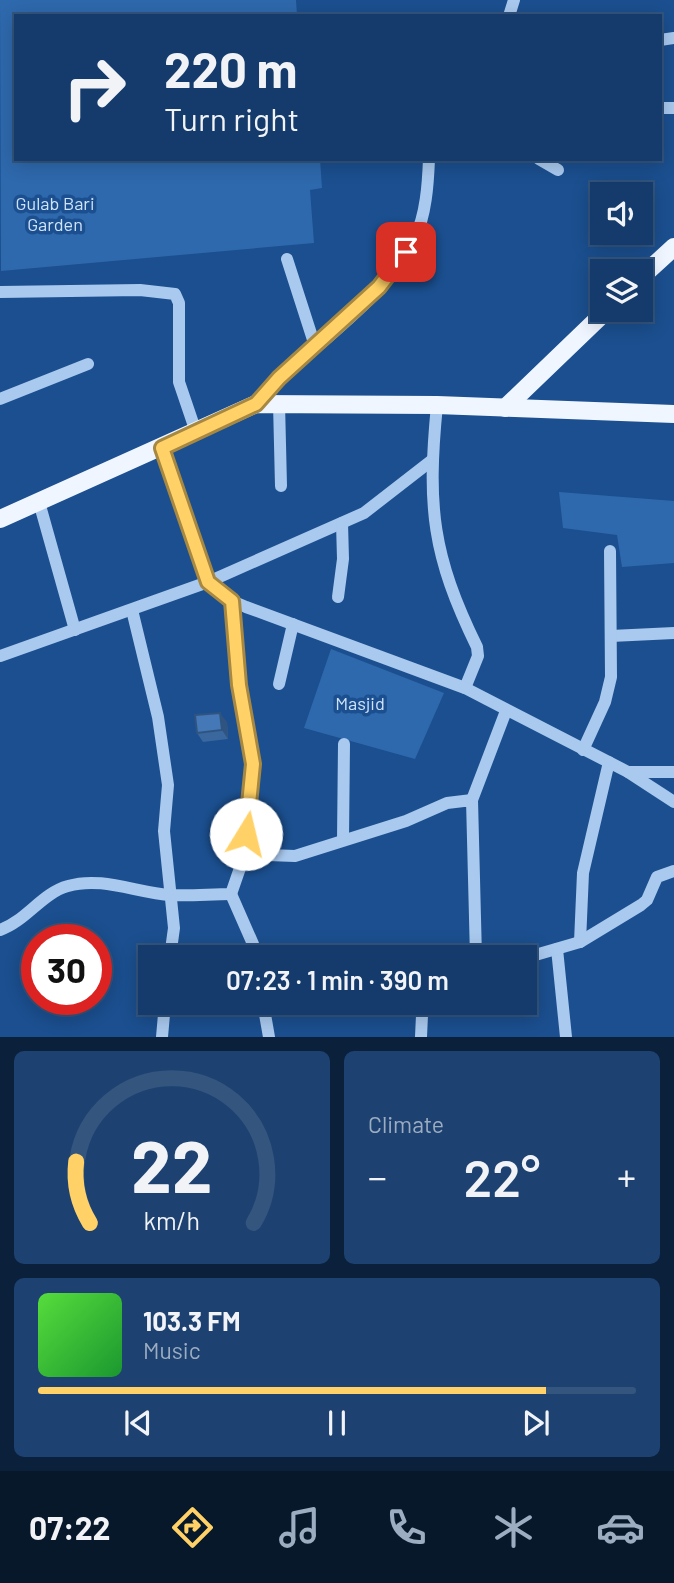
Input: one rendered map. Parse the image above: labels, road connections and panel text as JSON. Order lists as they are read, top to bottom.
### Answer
{
  "parks": ["Gulab Bari Garden", "Masjid"],
  "page": {
    "turn": ["220 m", "Turn right"],
    "limit": "30",
    "trip": "07:23 · 1 min · 390 m",
    "tile": "Climate",
    "heat": ["−", "22°", "+"],
    "song": ["103.3 FM", "Music"],
    "tabs": "07:22",
    "gauge": ["22", "km/h"]
  }
}
